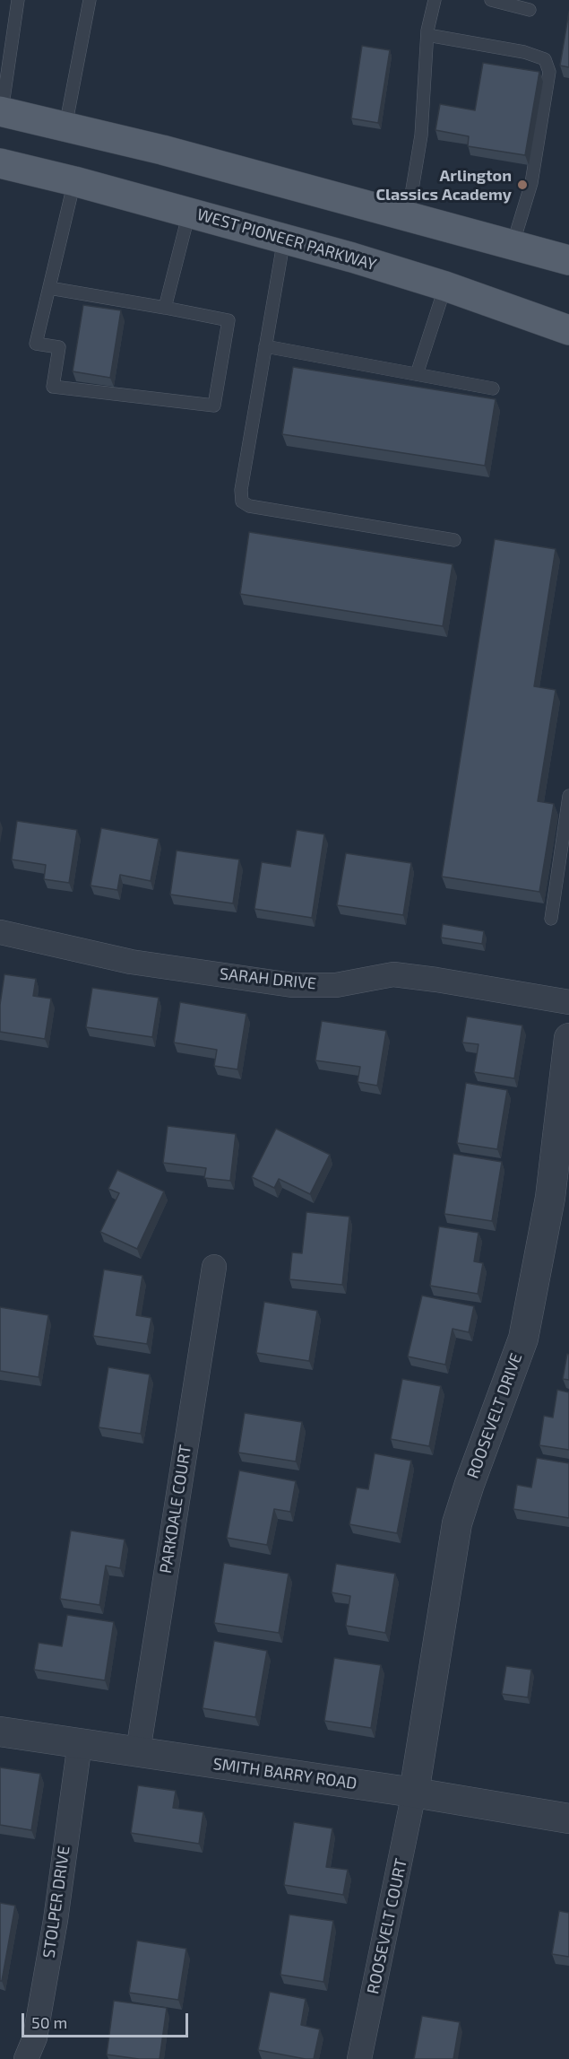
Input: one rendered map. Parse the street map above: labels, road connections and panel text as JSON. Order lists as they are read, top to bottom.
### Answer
{
  "streets": {
    "main road": ["WEST PIONEER PARKWAY"],
    "street": [
      "SARAH DRIVE",
      "ROOSEVELT DRIVE",
      "PARKDALE COURT",
      "SMITH BARRY ROAD",
      "STOLPER DRIVE",
      "ROOSEVELT COURT"
    ]
  },
  "crossings": [
    ["ROOSEVELT DRIVE", "SMITH BARRY ROAD"],
    ["ROOSEVELT DRIVE", "ROOSEVELT COURT"],
    ["PARKDALE COURT", "SMITH BARRY ROAD"],
    ["SMITH BARRY ROAD", "STOLPER DRIVE"],
    ["SMITH BARRY ROAD", "ROOSEVELT COURT"]
  ],
  "places": ["Arlington Classics Academy"],
  "scale_bar": "50 m"
}
